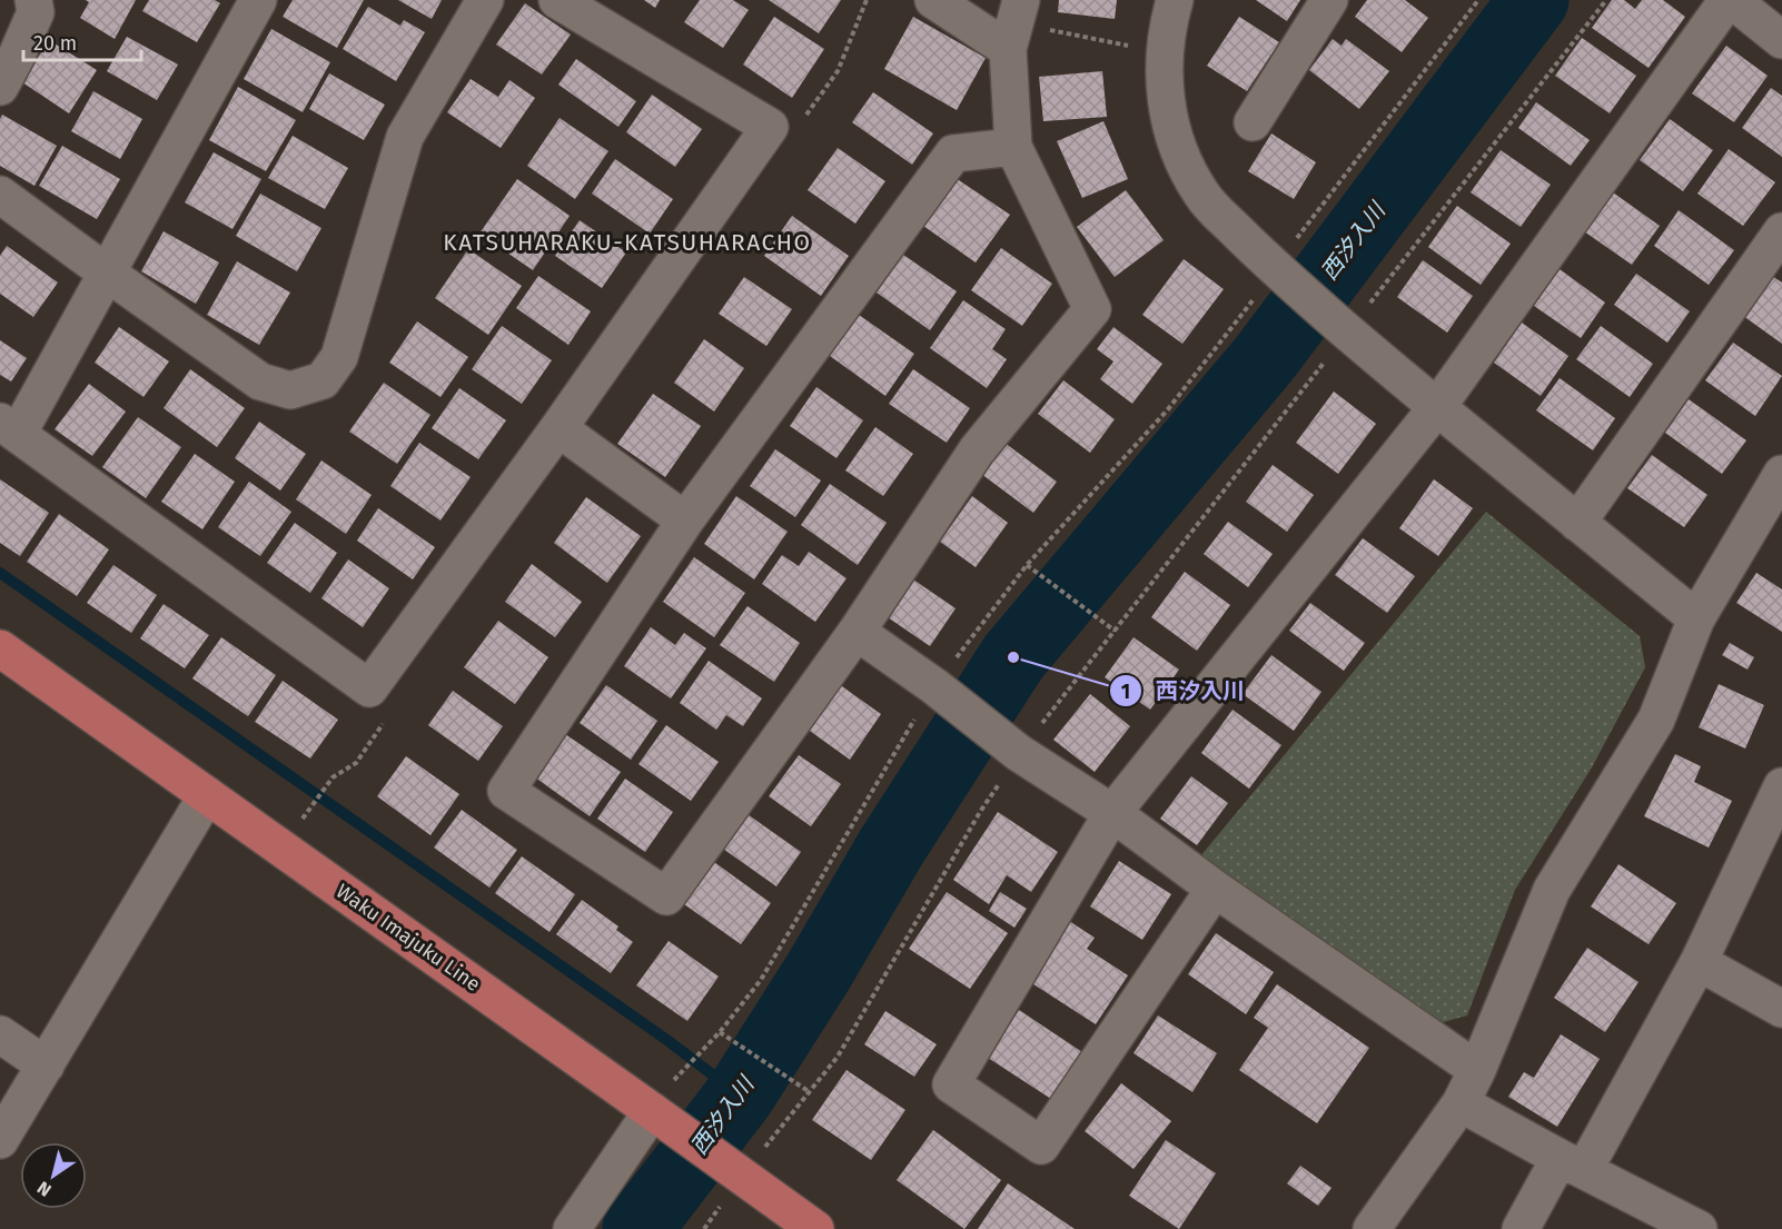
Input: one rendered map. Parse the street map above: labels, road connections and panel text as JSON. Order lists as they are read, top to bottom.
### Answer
{
  "streets": {
    "main road": ["Waku Imajuku Line"]
  },
  "districts": ["KATSUHARAKU-KATSUHARACHO"],
  "water": ["西汐入川"],
  "places": ["西汐入川"],
  "scale_bar": "20 m",
  "north": "bottom left"
}
